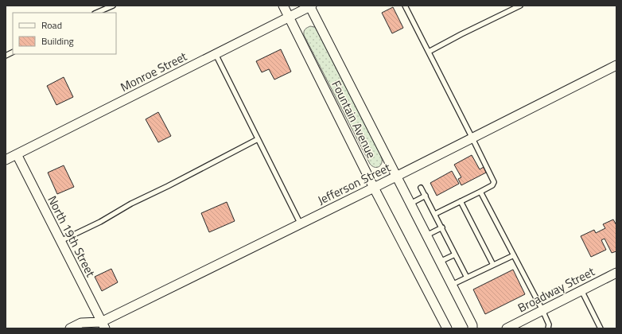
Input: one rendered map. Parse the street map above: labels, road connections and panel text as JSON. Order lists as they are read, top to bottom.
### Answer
{
  "streets": {
    "street": [
      "Monroe Street",
      "Fountain Avenue",
      "Jefferson Street",
      "North 19th Street",
      "Broadway Street"
    ]
  },
  "crossings": [
    ["Monroe Street", "Fountain Avenue"],
    ["Monroe Street", "North 19th Street"],
    ["Fountain Avenue", "Jefferson Street"],
    ["Jefferson Street", "North 19th Street"]
  ],
  "legend": ["Road", "Building"]
}
